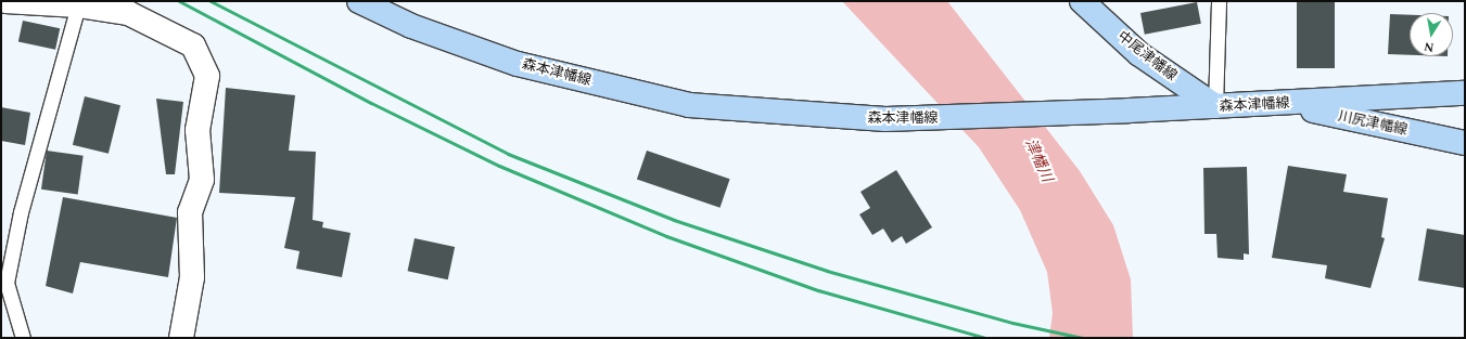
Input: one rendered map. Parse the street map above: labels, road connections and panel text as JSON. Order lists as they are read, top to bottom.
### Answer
{
  "streets": {
    "main road": ["中尾津幡線", "森本津幡線", "川尻津幡線"]
  },
  "crossings": [
    ["中尾津幡線", "森本津幡線"],
    ["森本津幡線", "川尻津幡線"]
  ],
  "water": ["津幡川"],
  "north": "bottom"
}
